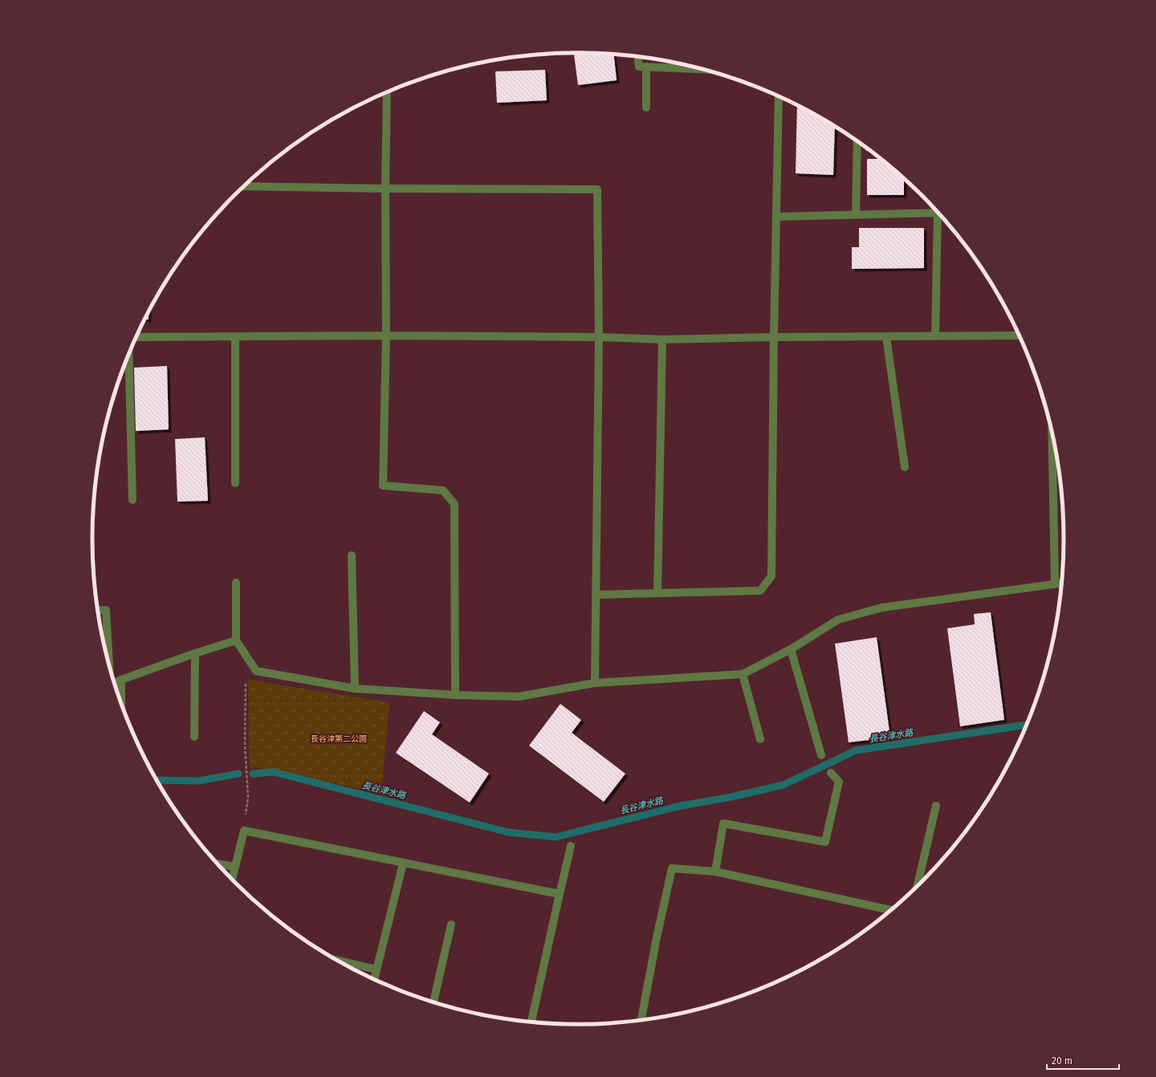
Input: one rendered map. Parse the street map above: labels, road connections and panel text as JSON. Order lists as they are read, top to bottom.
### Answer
{
  "water": ["長谷津水路"],
  "parks": ["長谷津第二公園"],
  "scale_bar": "20 m"
}
